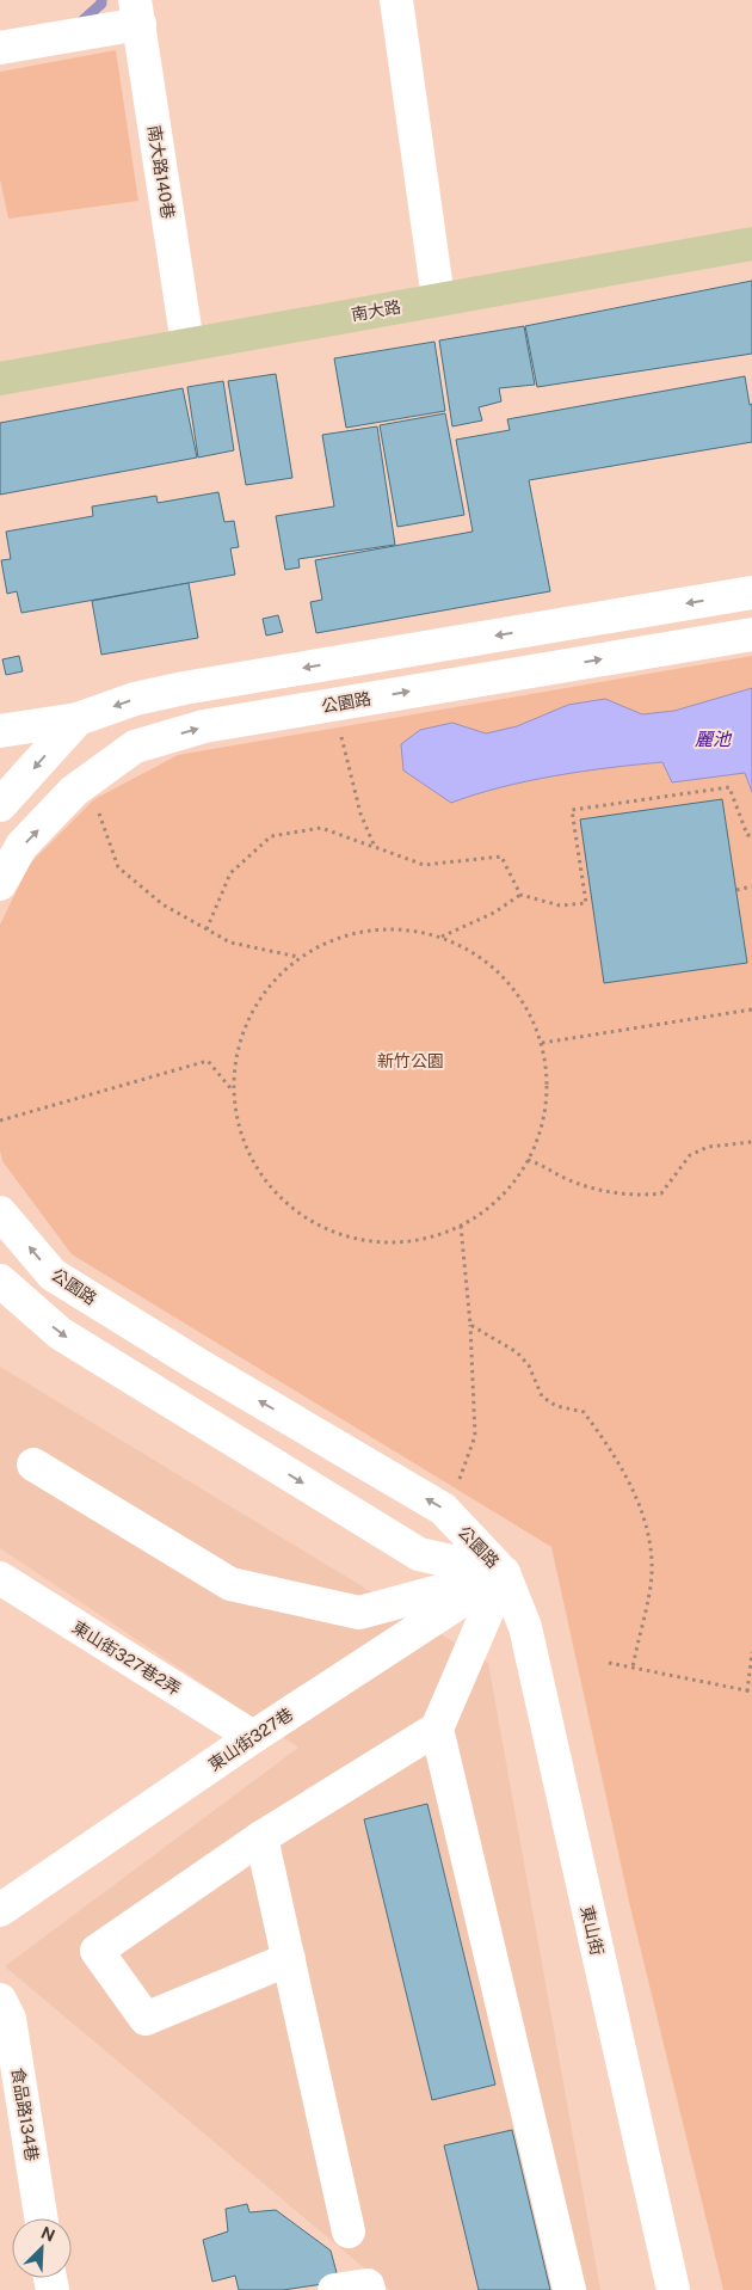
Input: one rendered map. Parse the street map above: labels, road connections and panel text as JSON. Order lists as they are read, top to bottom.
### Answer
{
  "streets": {
    "main road": ["南大路"],
    "street": [
      "南大路140巷",
      "公園路",
      "東山街327巷2弄",
      "東山街327巷",
      "東山街",
      "食品路134巷"
    ]
  },
  "crossings": [
    ["南大路140巷", "南大路"],
    ["公園路", "東山街327巷"],
    ["公園路", "東山街"],
    ["東山街327巷2弄", "東山街327巷"],
    ["東山街327巷", "東山街"]
  ],
  "water": ["麗池"],
  "parks": ["新竹公園"],
  "north": "top right"
}
